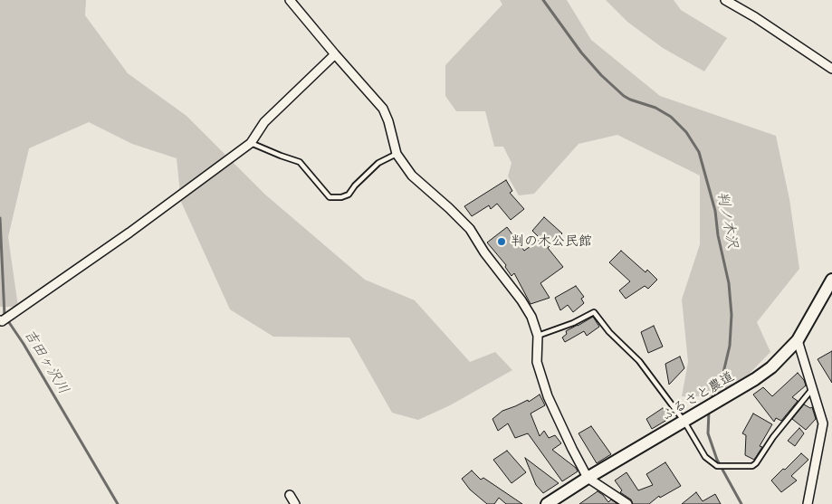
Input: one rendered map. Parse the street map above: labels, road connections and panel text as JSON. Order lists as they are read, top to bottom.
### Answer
{
  "streets": {
    "street": ["ふるさと農道"]
  },
  "water": ["判ノ木沢", "吉田ヶ沢川"],
  "places": ["判の木公民館"]
}
